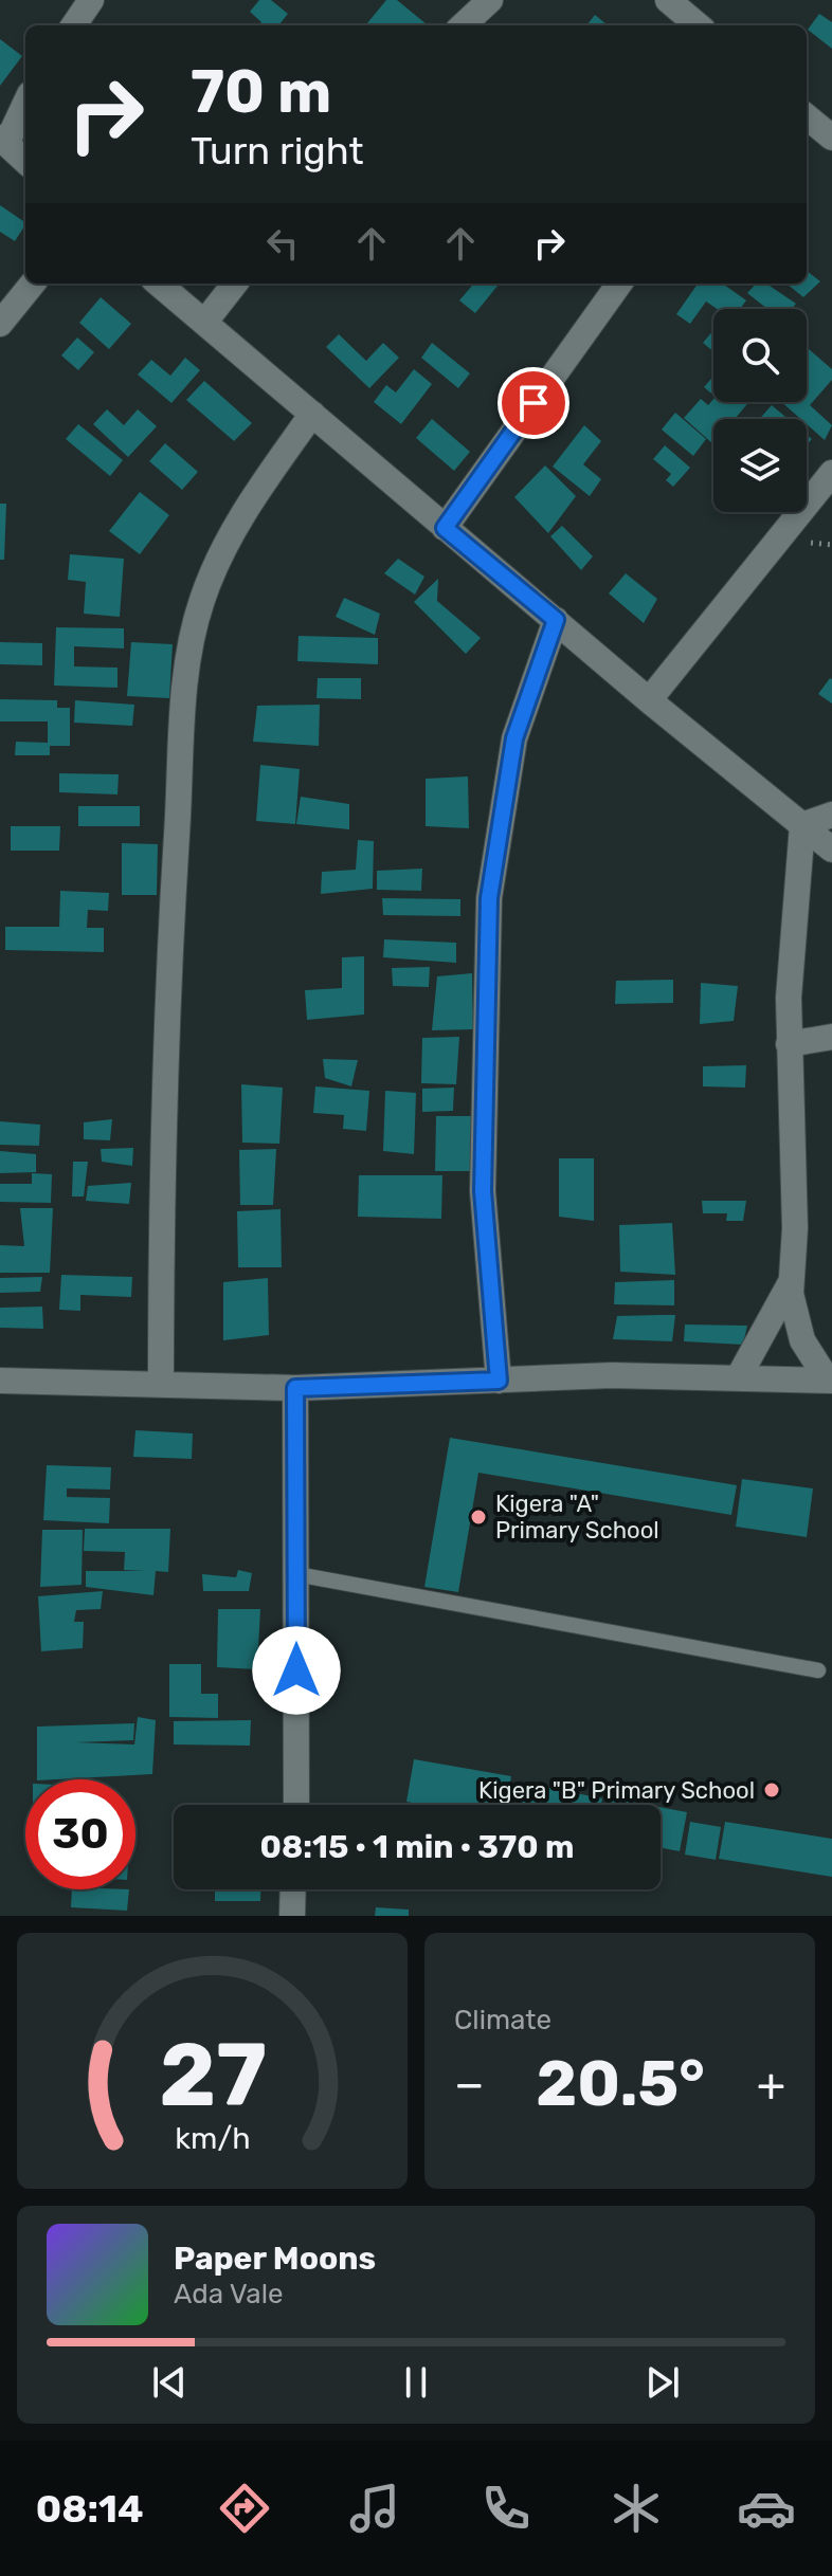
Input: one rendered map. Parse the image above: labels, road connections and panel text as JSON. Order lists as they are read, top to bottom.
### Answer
{
  "places": ["Kigera \"A\" Primary School", "Kigera \"B\" Primary School"],
  "page": {
    "turn": ["70 m", "Turn right"],
    "limit": "30",
    "trip": "08:15 · 1 min · 370 m",
    "tile": "Climate",
    "heat": ["−", "20.5°", "+"],
    "song": ["Paper Moons", "Ada Vale"],
    "tabs": "08:14",
    "gauge": ["27", "km/h"]
  }
}
